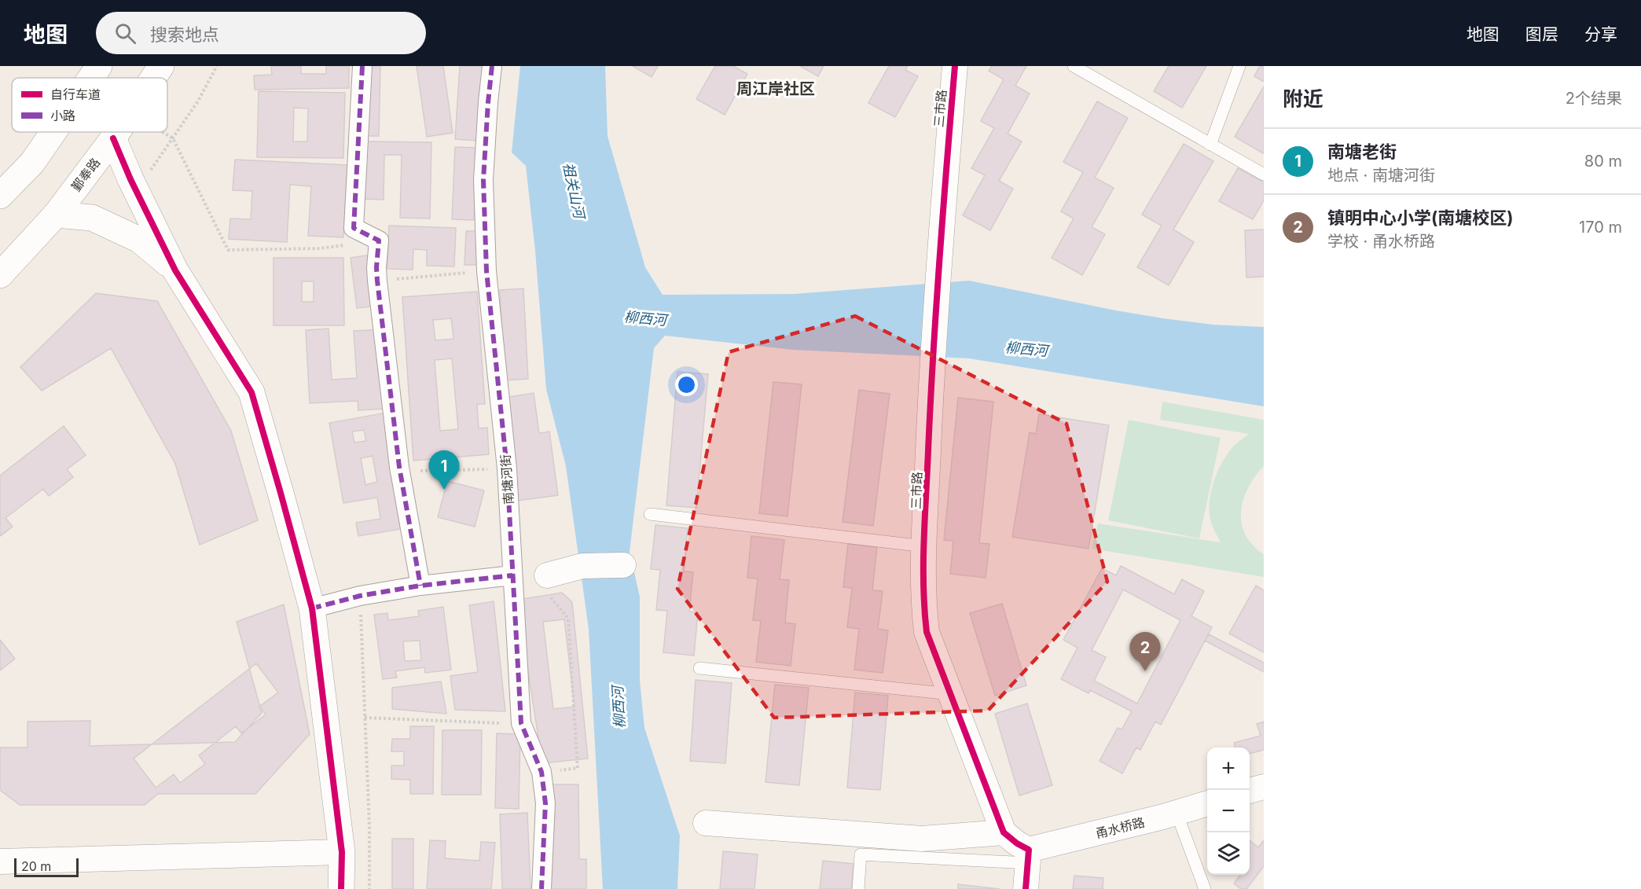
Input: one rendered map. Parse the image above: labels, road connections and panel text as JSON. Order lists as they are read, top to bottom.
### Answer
{
  "streets": {
    "street": [
      "三市路",
      "鄞奉路",
      "南塘河街",
      "甬水桥路"
    ]
  },
  "districts": ["周江岸社区"],
  "water": ["祖关山河", "柳西河"],
  "legend": ["自行车道", "小路"],
  "scale_bar": "20 m",
  "page": {
    "header": "地图",
    "search": "搜索地点",
    "nav": ["地图", "图层", "分享"],
    "heading": ["附近", "2个结果"],
    "list": [
      {
        "mark": "1",
        "name": "南塘老街",
        "note": "地点 · 南塘河街",
        "value": "80 m"
      },
      {
        "mark": "2",
        "name": "镇明中心小学(南塘校区)",
        "note": "学校 · 甬水桥路",
        "value": "170 m"
      }
    ],
    "pins": ["1", "2"],
    "map_buttons": ["+", "−"],
    "scale": "20 m"
  }
}
